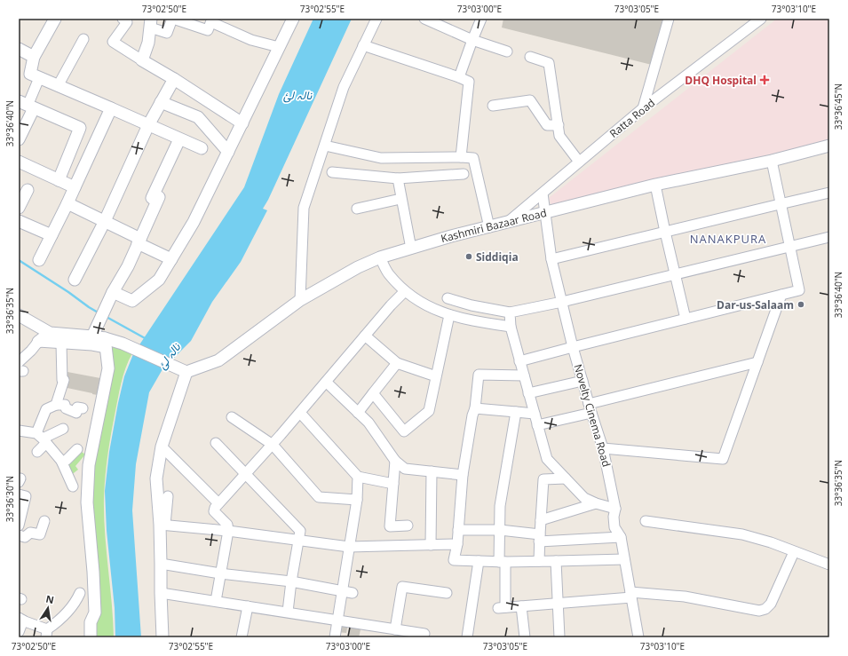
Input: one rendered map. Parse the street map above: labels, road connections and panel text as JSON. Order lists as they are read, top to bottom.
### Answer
{
  "streets": {
    "street": ["Ratta Road", "Kashmiri Bazaar Road", "Novelty Cinema Road"]
  },
  "crossings": [
    ["Ratta Road", "Kashmiri Bazaar Road"],
    ["Ratta Road", "Novelty Cinema Road"],
    ["Kashmiri Bazaar Road", "Novelty Cinema Road"]
  ],
  "districts": ["NANAKPURA"],
  "water": ["نالہ لئ"],
  "places": {
    "health": ["DHQ Hospital"],
    "other": ["Siddiqia", "Dar-us-Salaam"]
  },
  "north": "top",
  "coordinates": [
    "73°02'50\"E",
    "73°02'55\"E",
    "73°03'00\"E",
    "73°03'05\"E",
    "73°03'10\"E",
    "33°36'45\"N",
    "33°36'40\"N",
    "33°36'35\"N",
    "33°36'30\"N"
  ]
}
